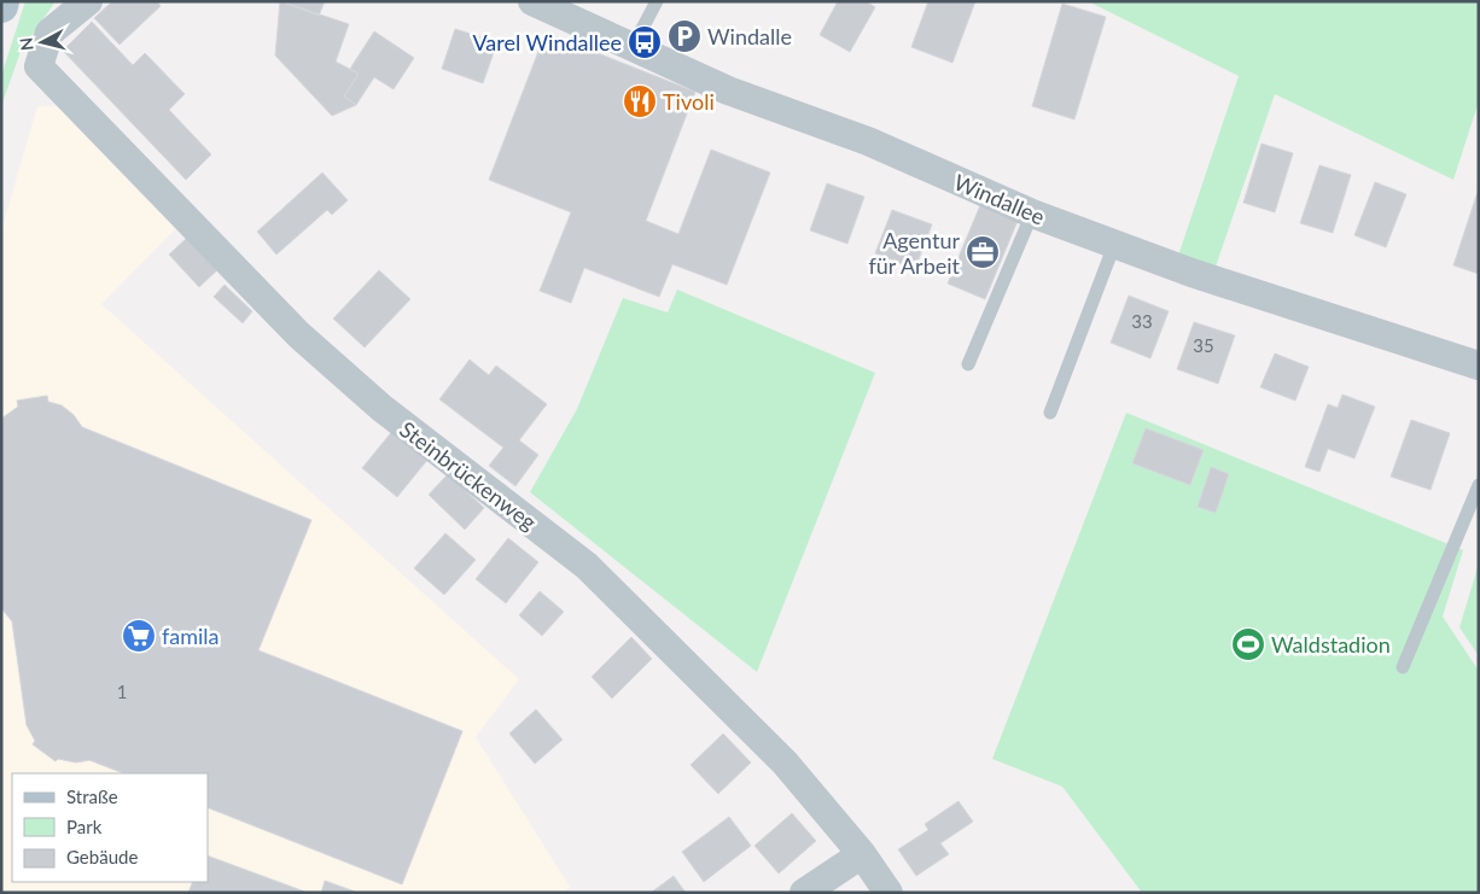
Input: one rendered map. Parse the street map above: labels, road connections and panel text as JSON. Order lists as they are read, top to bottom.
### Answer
{
  "streets": {
    "street": ["Windallee", "Steinbrückenweg"]
  },
  "places": {
    "parking": ["Windalle"],
    "bus stop": ["Varel Windallee"],
    "restaurant": ["Tivoli"],
    "office": ["Agentur für Arbeit"],
    "supermarket": ["famila"],
    "sports": ["Waldstadion"]
  },
  "house_numbers": ["33", "35", "1"],
  "legend": ["Straße", "Park", "Gebäude"],
  "north": "left"
}
